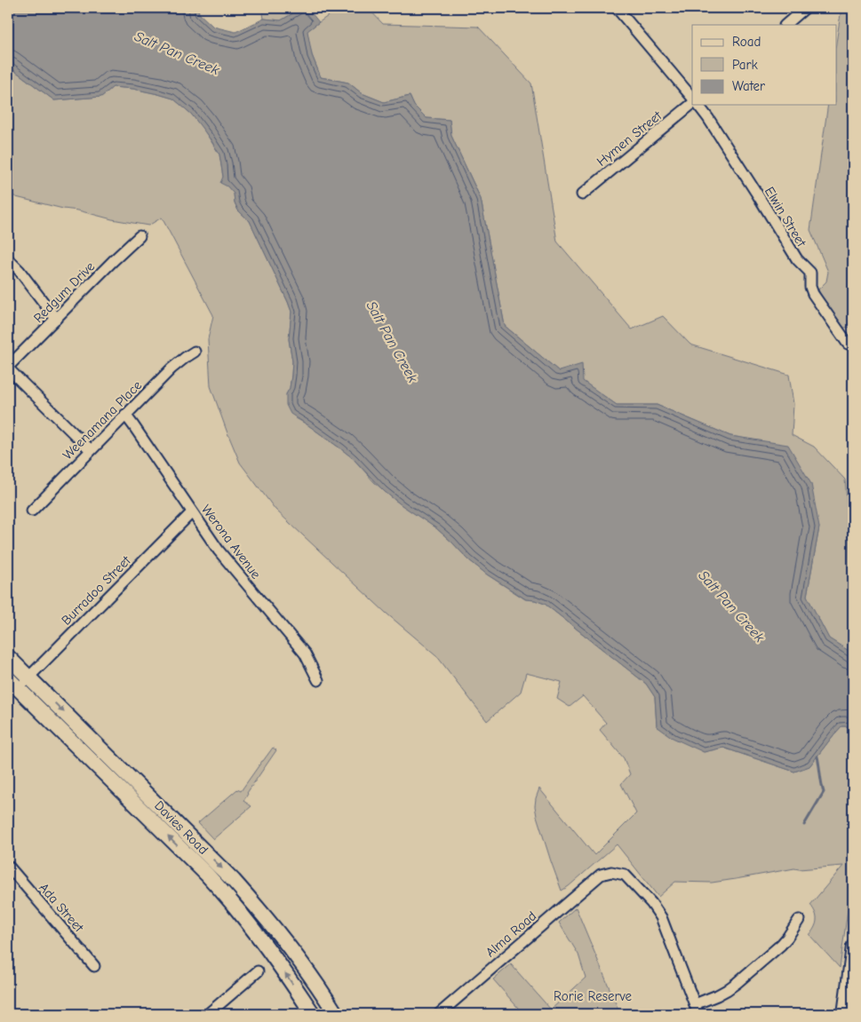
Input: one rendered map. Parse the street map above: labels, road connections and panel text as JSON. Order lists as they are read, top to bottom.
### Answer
{
  "streets": {
    "highway": ["Davies Road"],
    "street": [
      "Hymen Street",
      "Elwin Street",
      "Redgum Drive",
      "Weenamana Place",
      "Werona Avenue",
      "Burradoo Street",
      "Ada Street",
      "Alma Road"
    ]
  },
  "crossings": [
    ["Weenamana Place", "Werona Avenue"],
    ["Werona Avenue", "Burradoo Street"],
    ["Burradoo Street", "Davies Road"]
  ],
  "water": ["Salt Pan Creek"],
  "parks": ["Rorie Reserve"],
  "legend": ["Road", "Park", "Water"]
}
